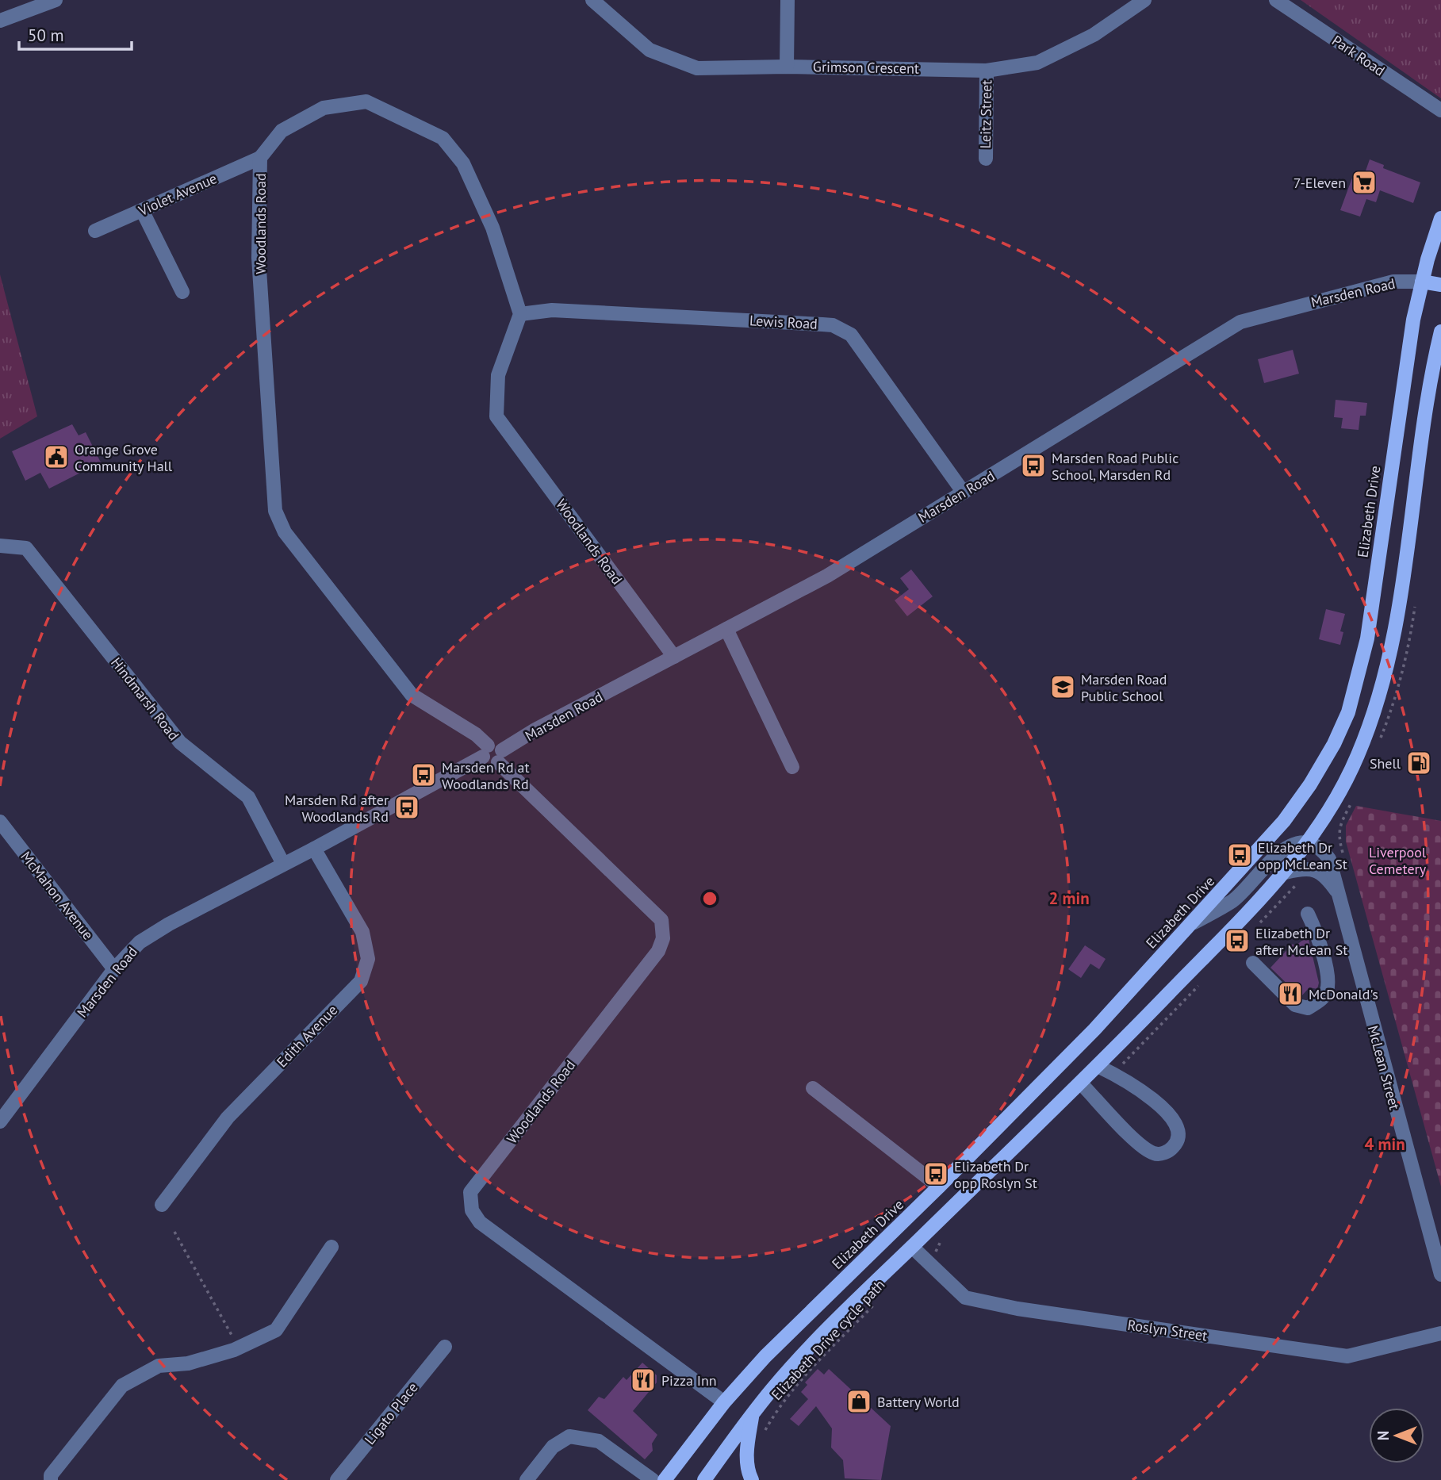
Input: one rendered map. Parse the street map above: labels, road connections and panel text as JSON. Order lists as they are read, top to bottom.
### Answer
{
  "streets": {
    "main road": ["Elizabeth Drive"],
    "street": [
      "Park Road",
      "Grimson Crescent",
      "Leitz Street",
      "Violet Avenue",
      "Woodlands Road",
      "Marsden Road",
      "Lewis Road",
      "Hindmarsh Road",
      "McMahon Avenue",
      "Edith Avenue",
      "McLean Street",
      "Roslyn Street",
      "Ligato Place"
    ],
    "path": ["Elizabeth Drive cycle path"]
  },
  "crossings": [
    ["Grimson Crescent", "Leitz Street"],
    ["Violet Avenue", "Woodlands Road"],
    ["Woodlands Road", "Marsden Road"],
    ["Woodlands Road", "Lewis Road"],
    ["Woodlands Road", "Elizabeth Drive"],
    ["Marsden Road", "Lewis Road"],
    ["Marsden Road", "Elizabeth Drive"],
    ["Marsden Road", "Hindmarsh Road"],
    ["Marsden Road", "McMahon Avenue"],
    ["Marsden Road", "Edith Avenue"]
  ],
  "parks": ["Liverpool Cemetery"],
  "places": {
    "supermarket": ["7-Eleven"],
    "public building": ["Orange Grove Community Hall"],
    "bus stop": [
      "Marsden Road Public School, Marsden Rd",
      "Marsden Rd at Woodlands Rd",
      "Marsden Rd after Woodlands Rd",
      "Elizabeth Dr opp McLean St",
      "Elizabeth Dr after Mclean St",
      "Elizabeth Dr opp Roslyn St"
    ],
    "school or university": ["Marsden Road Public School"],
    "fuel station": ["Shell"],
    "restaurant": ["McDonald's", "Pizza Inn"],
    "shop": ["Battery World"]
  },
  "scale_bar": "50 m",
  "north": "left",
  "rings": ["2 min", "4 min"]
}
